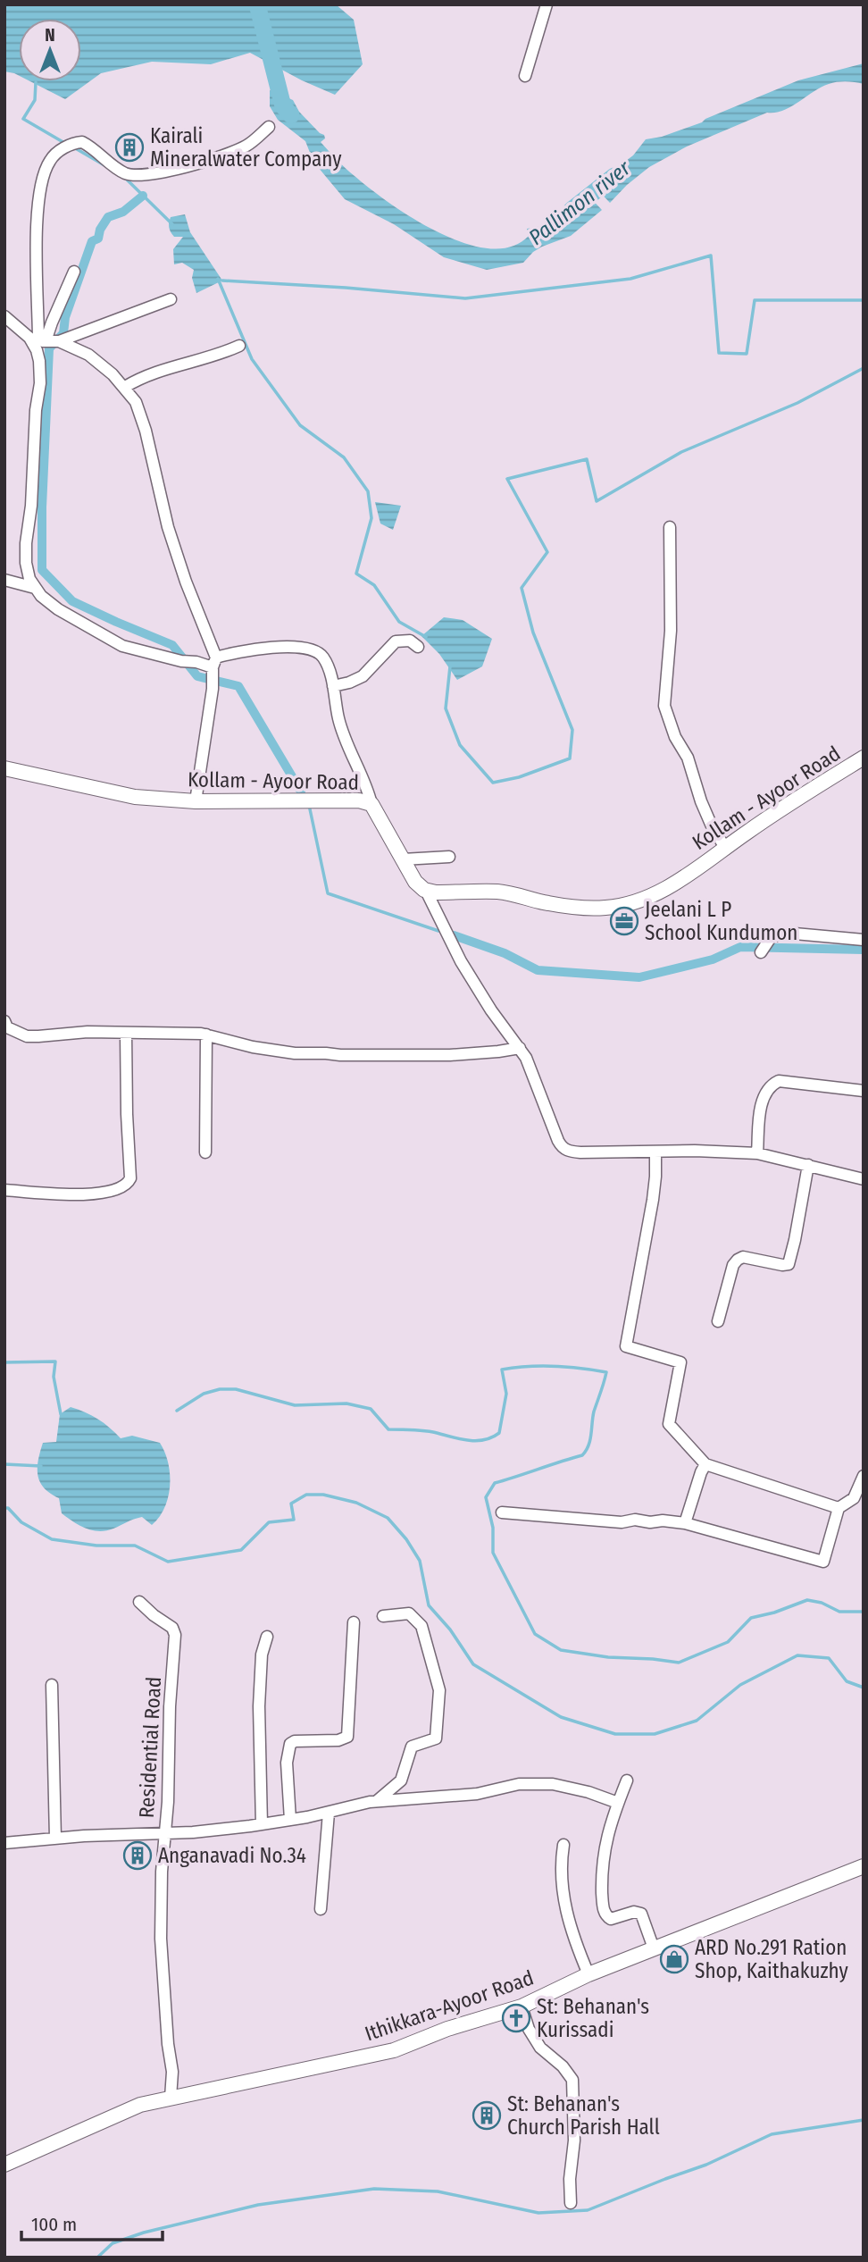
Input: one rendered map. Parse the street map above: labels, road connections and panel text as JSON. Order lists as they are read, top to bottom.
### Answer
{
  "streets": {
    "main road": ["Kollam - Ayoor Road", "Ithikkara-Ayoor Road"],
    "street": ["Residential Road"]
  },
  "crossings": [
    ["Residential Road", "Ithikkara-Ayoor Road"]
  ],
  "water": ["Pallimon river"],
  "places": {
    "building": ["Kairali Mineralwater Company", "Anganavadi No.34", "St: Behanan's Church Parish Hall"],
    "office": ["Jeelani L P School Kundumon"],
    "shop": ["ARD No.291 Ration Shop, Kaithakuzhy"],
    "church": ["St: Behanan's Kurissadi"]
  },
  "scale_bar": "100 m",
  "north": "top"
}
